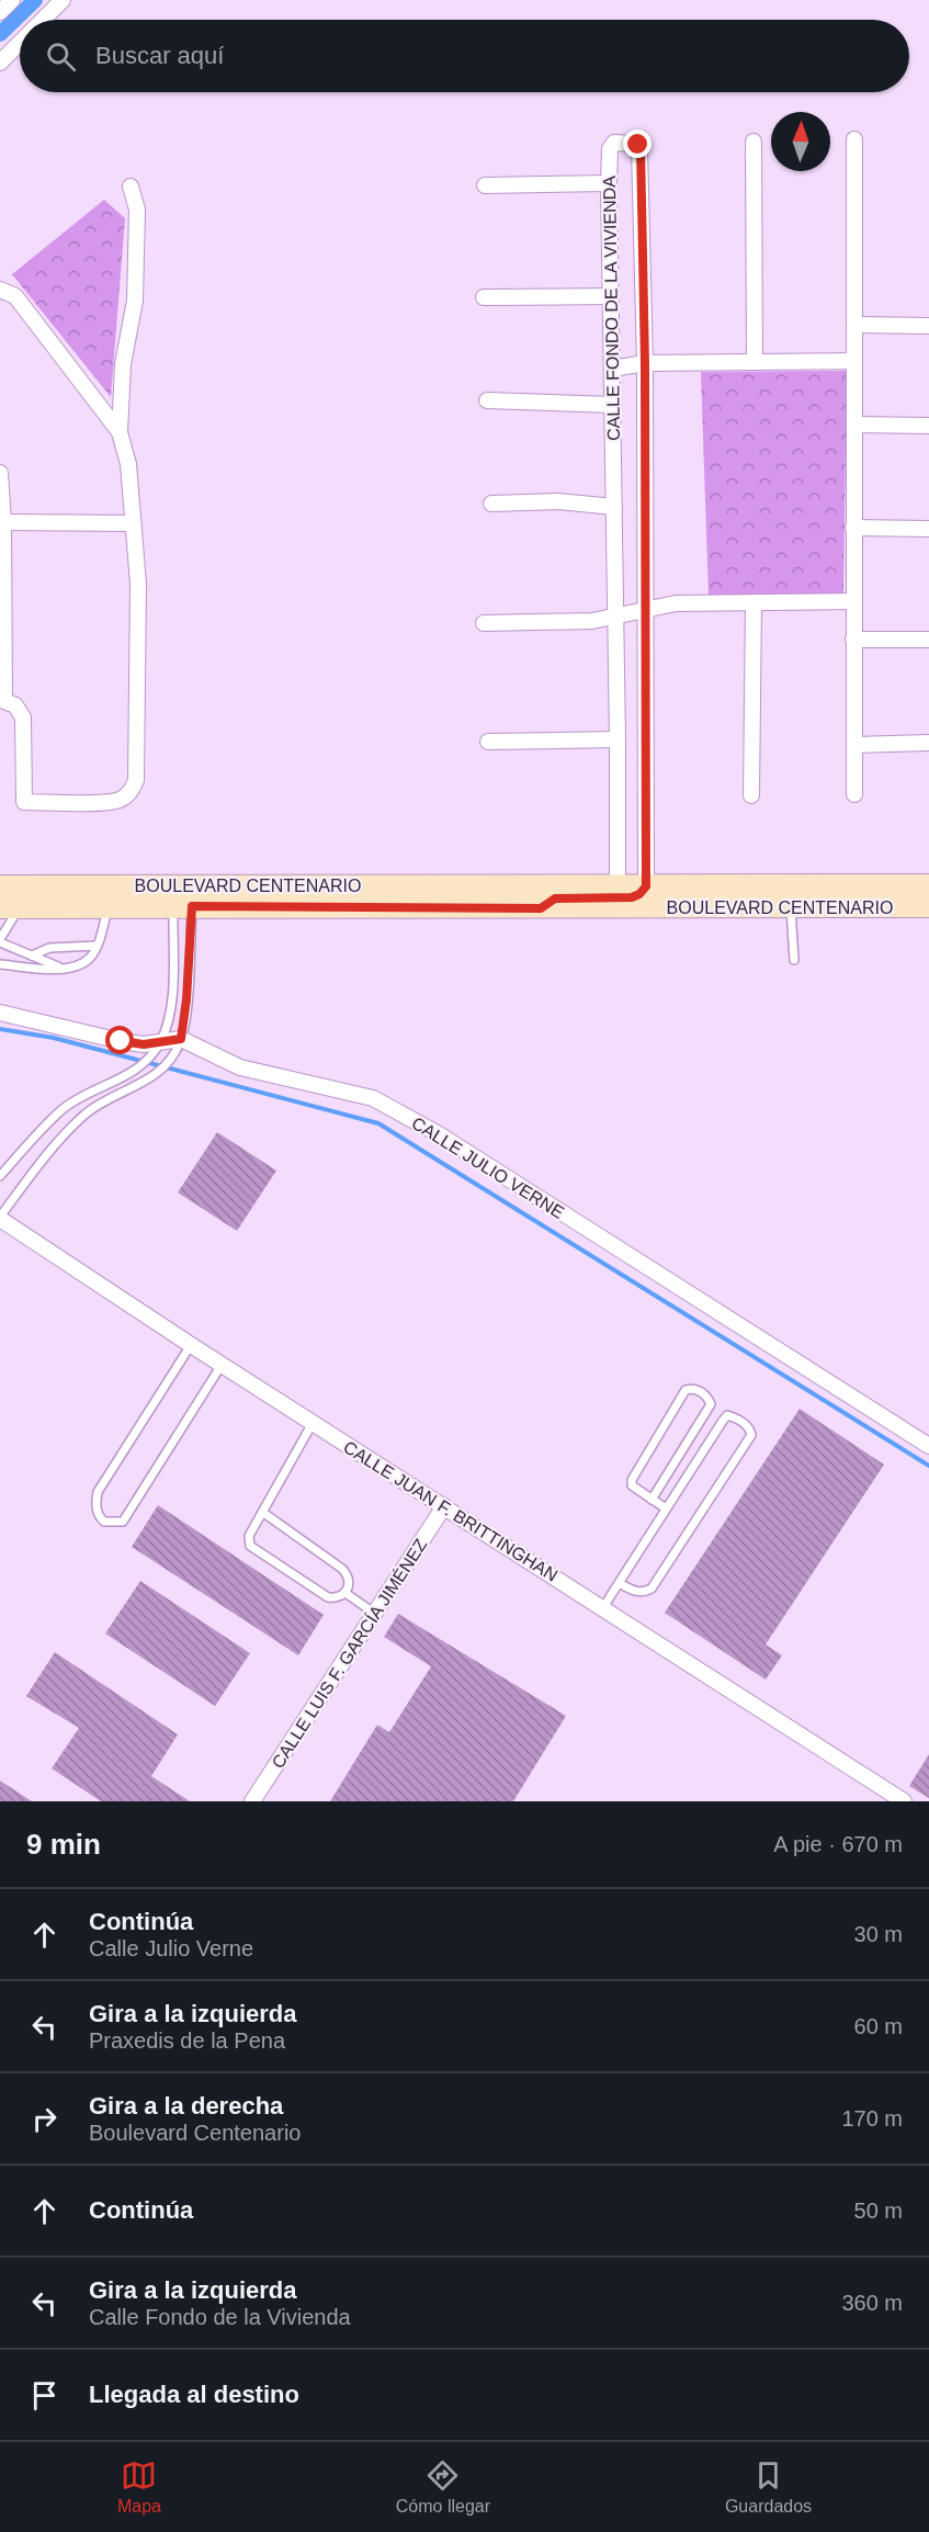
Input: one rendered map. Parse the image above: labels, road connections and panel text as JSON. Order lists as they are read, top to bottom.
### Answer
{
  "streets": {
    "main road": ["BOULEVARD CENTENARIO"],
    "street": [
      "CALLE FONDO DE LA VIVIENDA",
      "CALLE JULIO VERNE",
      "CALLE JUAN F. BRITTINGHAN",
      "CALLE LUIS F. GARCÍA JIMÉNEZ"
    ]
  },
  "crossings": [
    ["CALLE FONDO DE LA VIVIENDA", "BOULEVARD CENTENARIO"],
    ["CALLE JUAN F. BRITTINGHAN", "CALLE LUIS F. GARCÍA JIMÉNEZ"]
  ],
  "north": "top",
  "page": {
    "search": "Buscar aquí",
    "heading": ["9 min", "A pie · 670 m"],
    "list": [
      ["Continúa", "Calle Julio Verne", "30 m"],
      ["Gira a la izquierda", "Praxedis de la Pena", "60 m"],
      ["Gira a la derecha", "Boulevard Centenario", "170 m"],
      ["Continúa", "50 m"],
      ["Gira a la izquierda", "Calle Fondo de la Vivienda", "360 m"],
      "Llegada al destino"
    ],
    "nav": ["Mapa", "Cómo llegar", "Guardados"]
  }
}
